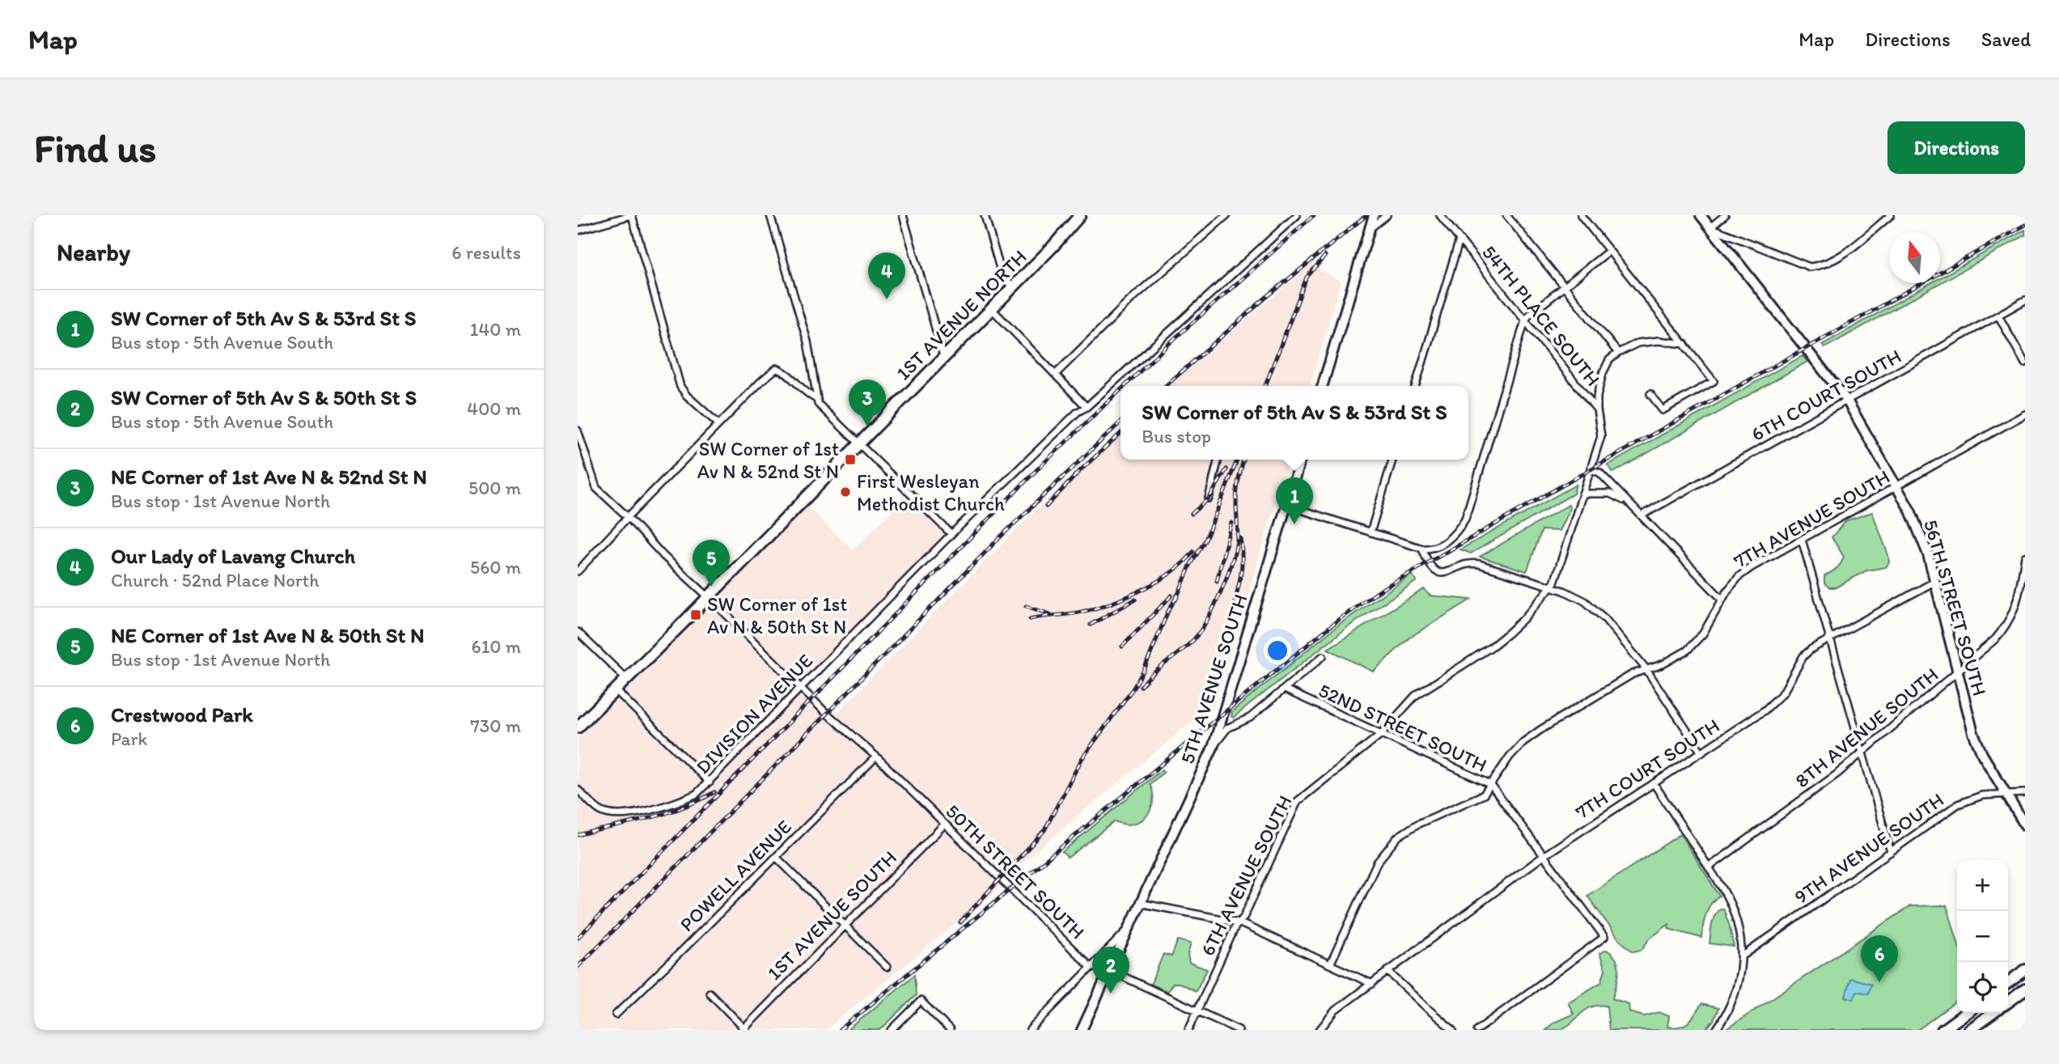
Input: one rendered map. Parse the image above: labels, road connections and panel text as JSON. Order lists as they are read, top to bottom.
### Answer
{
  "streets": {
    "main road": ["1ST AVENUE NORTH"],
    "street": [
      "54TH PLACE SOUTH",
      "6TH COURT SOUTH",
      "7TH AVENUE SOUTH",
      "56TH STREET SOUTH",
      "5TH AVENUE SOUTH",
      "DIVISION AVENUE",
      "52ND STREET SOUTH",
      "8TH AVENUE SOUTH",
      "7TH COURT SOUTH",
      "9TH AVENUE SOUTH",
      "50TH STREET SOUTH",
      "POWELL AVENUE",
      "6TH AVENUE SOUTH",
      "1ST AVENUE SOUTH"
    ]
  },
  "crossings": [
    ["1ST AVENUE NORTH", "50TH STREET SOUTH"],
    ["54TH PLACE SOUTH", "6TH AVENUE SOUTH"],
    ["6TH COURT SOUTH", "56TH STREET SOUTH"],
    ["7TH AVENUE SOUTH", "56TH STREET SOUTH"],
    ["7TH AVENUE SOUTH", "52ND STREET SOUTH"],
    ["56TH STREET SOUTH", "8TH AVENUE SOUTH"],
    ["56TH STREET SOUTH", "7TH COURT SOUTH"],
    ["56TH STREET SOUTH", "9TH AVENUE SOUTH"],
    ["5TH AVENUE SOUTH", "50TH STREET SOUTH"],
    ["DIVISION AVENUE", "50TH STREET SOUTH"],
    ["52ND STREET SOUTH", "7TH COURT SOUTH"],
    ["52ND STREET SOUTH", "6TH AVENUE SOUTH"],
    ["50TH STREET SOUTH", "POWELL AVENUE"],
    ["50TH STREET SOUTH", "6TH AVENUE SOUTH"],
    ["50TH STREET SOUTH", "1ST AVENUE SOUTH"]
  ],
  "places": {
    "transit": ["SW Corner of 1st Av N & 52nd St N", "SW Corner of 1st Av N & 50th St N"],
    "other": ["First Wesleyan Methodist Church"]
  },
  "north": "top",
  "page": {
    "header": "Map",
    "nav": ["Map", "Directions", "Saved"],
    "buttons": "Directions",
    "title": "Find us",
    "heading": ["Nearby", "6 results"],
    "pins": [
      "4",
      "3",
      "1",
      "5",
      "6",
      "2"
    ],
    "list": [
      {
        "mark": "1",
        "name": "SW Corner of 5th Av S & 53rd St S",
        "note": "Bus stop · 5th Avenue South",
        "value": "140 m"
      },
      {
        "mark": "2",
        "name": "SW Corner of 5th Av S & 50th St S",
        "note": "Bus stop · 5th Avenue South",
        "value": "400 m"
      },
      {
        "mark": "3",
        "name": "NE Corner of 1st Ave N & 52nd St N",
        "note": "Bus stop · 1st Avenue North",
        "value": "500 m"
      },
      {
        "mark": "4",
        "name": "Our Lady of Lavang Church",
        "note": "Church · 52nd Place North",
        "value": "560 m"
      },
      {
        "mark": "5",
        "name": "NE Corner of 1st Ave N & 50th St N",
        "note": "Bus stop · 1st Avenue North",
        "value": "610 m"
      },
      {
        "mark": "6",
        "name": "Crestwood Park",
        "note": "Park",
        "value": "730 m"
      }
    ],
    "popup": ["SW Corner of 5th Av S & 53rd St S", "Bus stop"],
    "map_buttons": ["+", "−"]
  }
}
